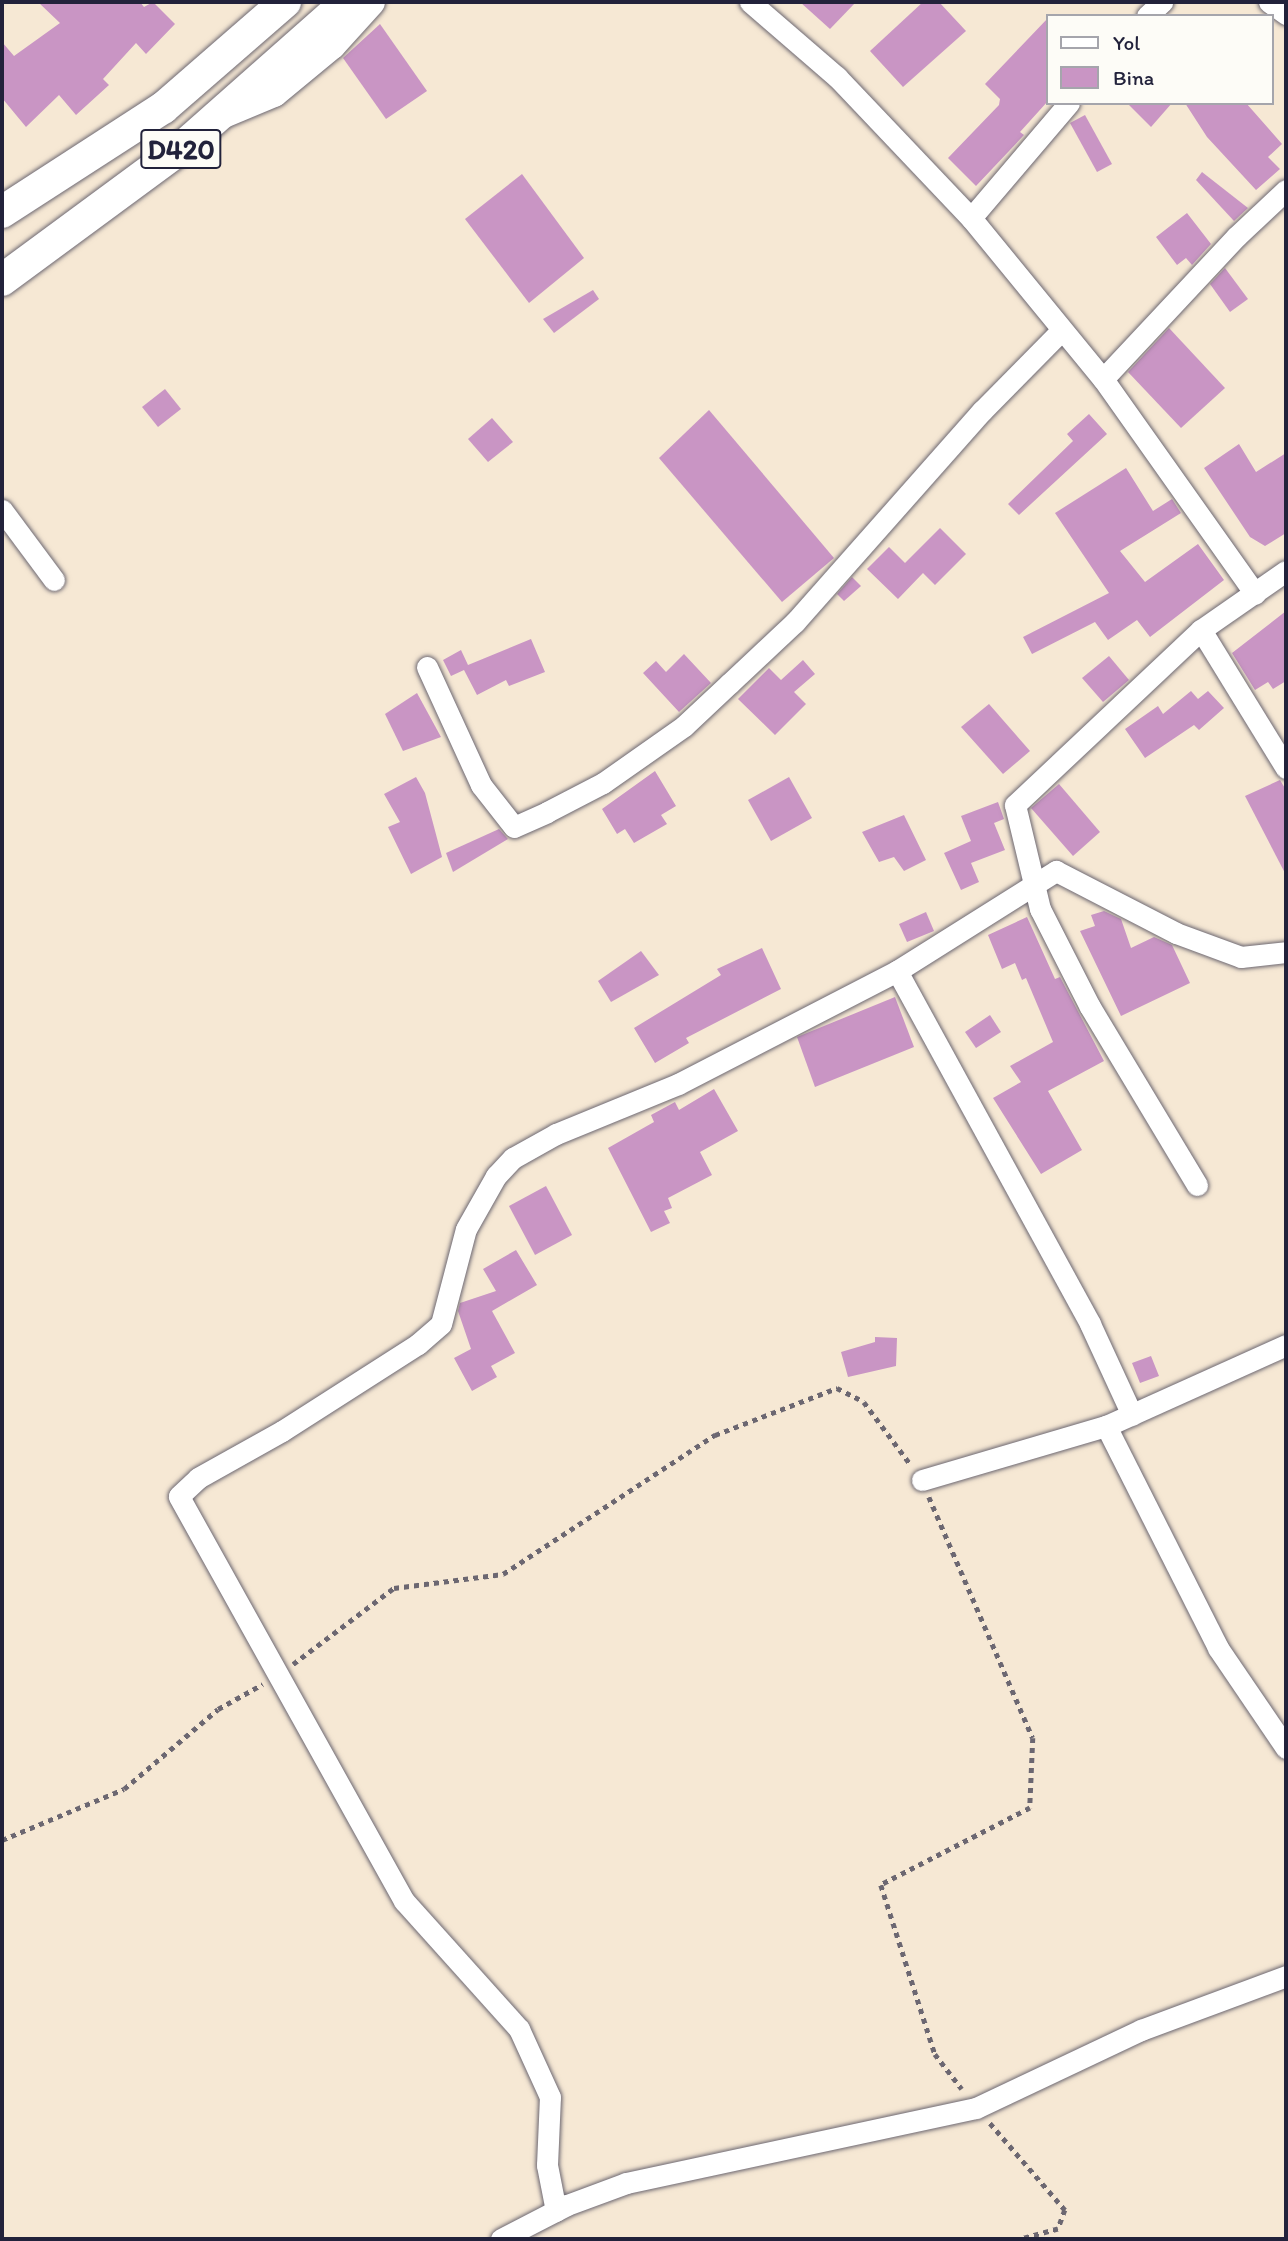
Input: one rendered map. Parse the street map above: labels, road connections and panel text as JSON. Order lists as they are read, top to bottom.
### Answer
{
  "streets": {
    "highway": ["D420"]
  },
  "legend": ["Yol", "Bina"]
}
